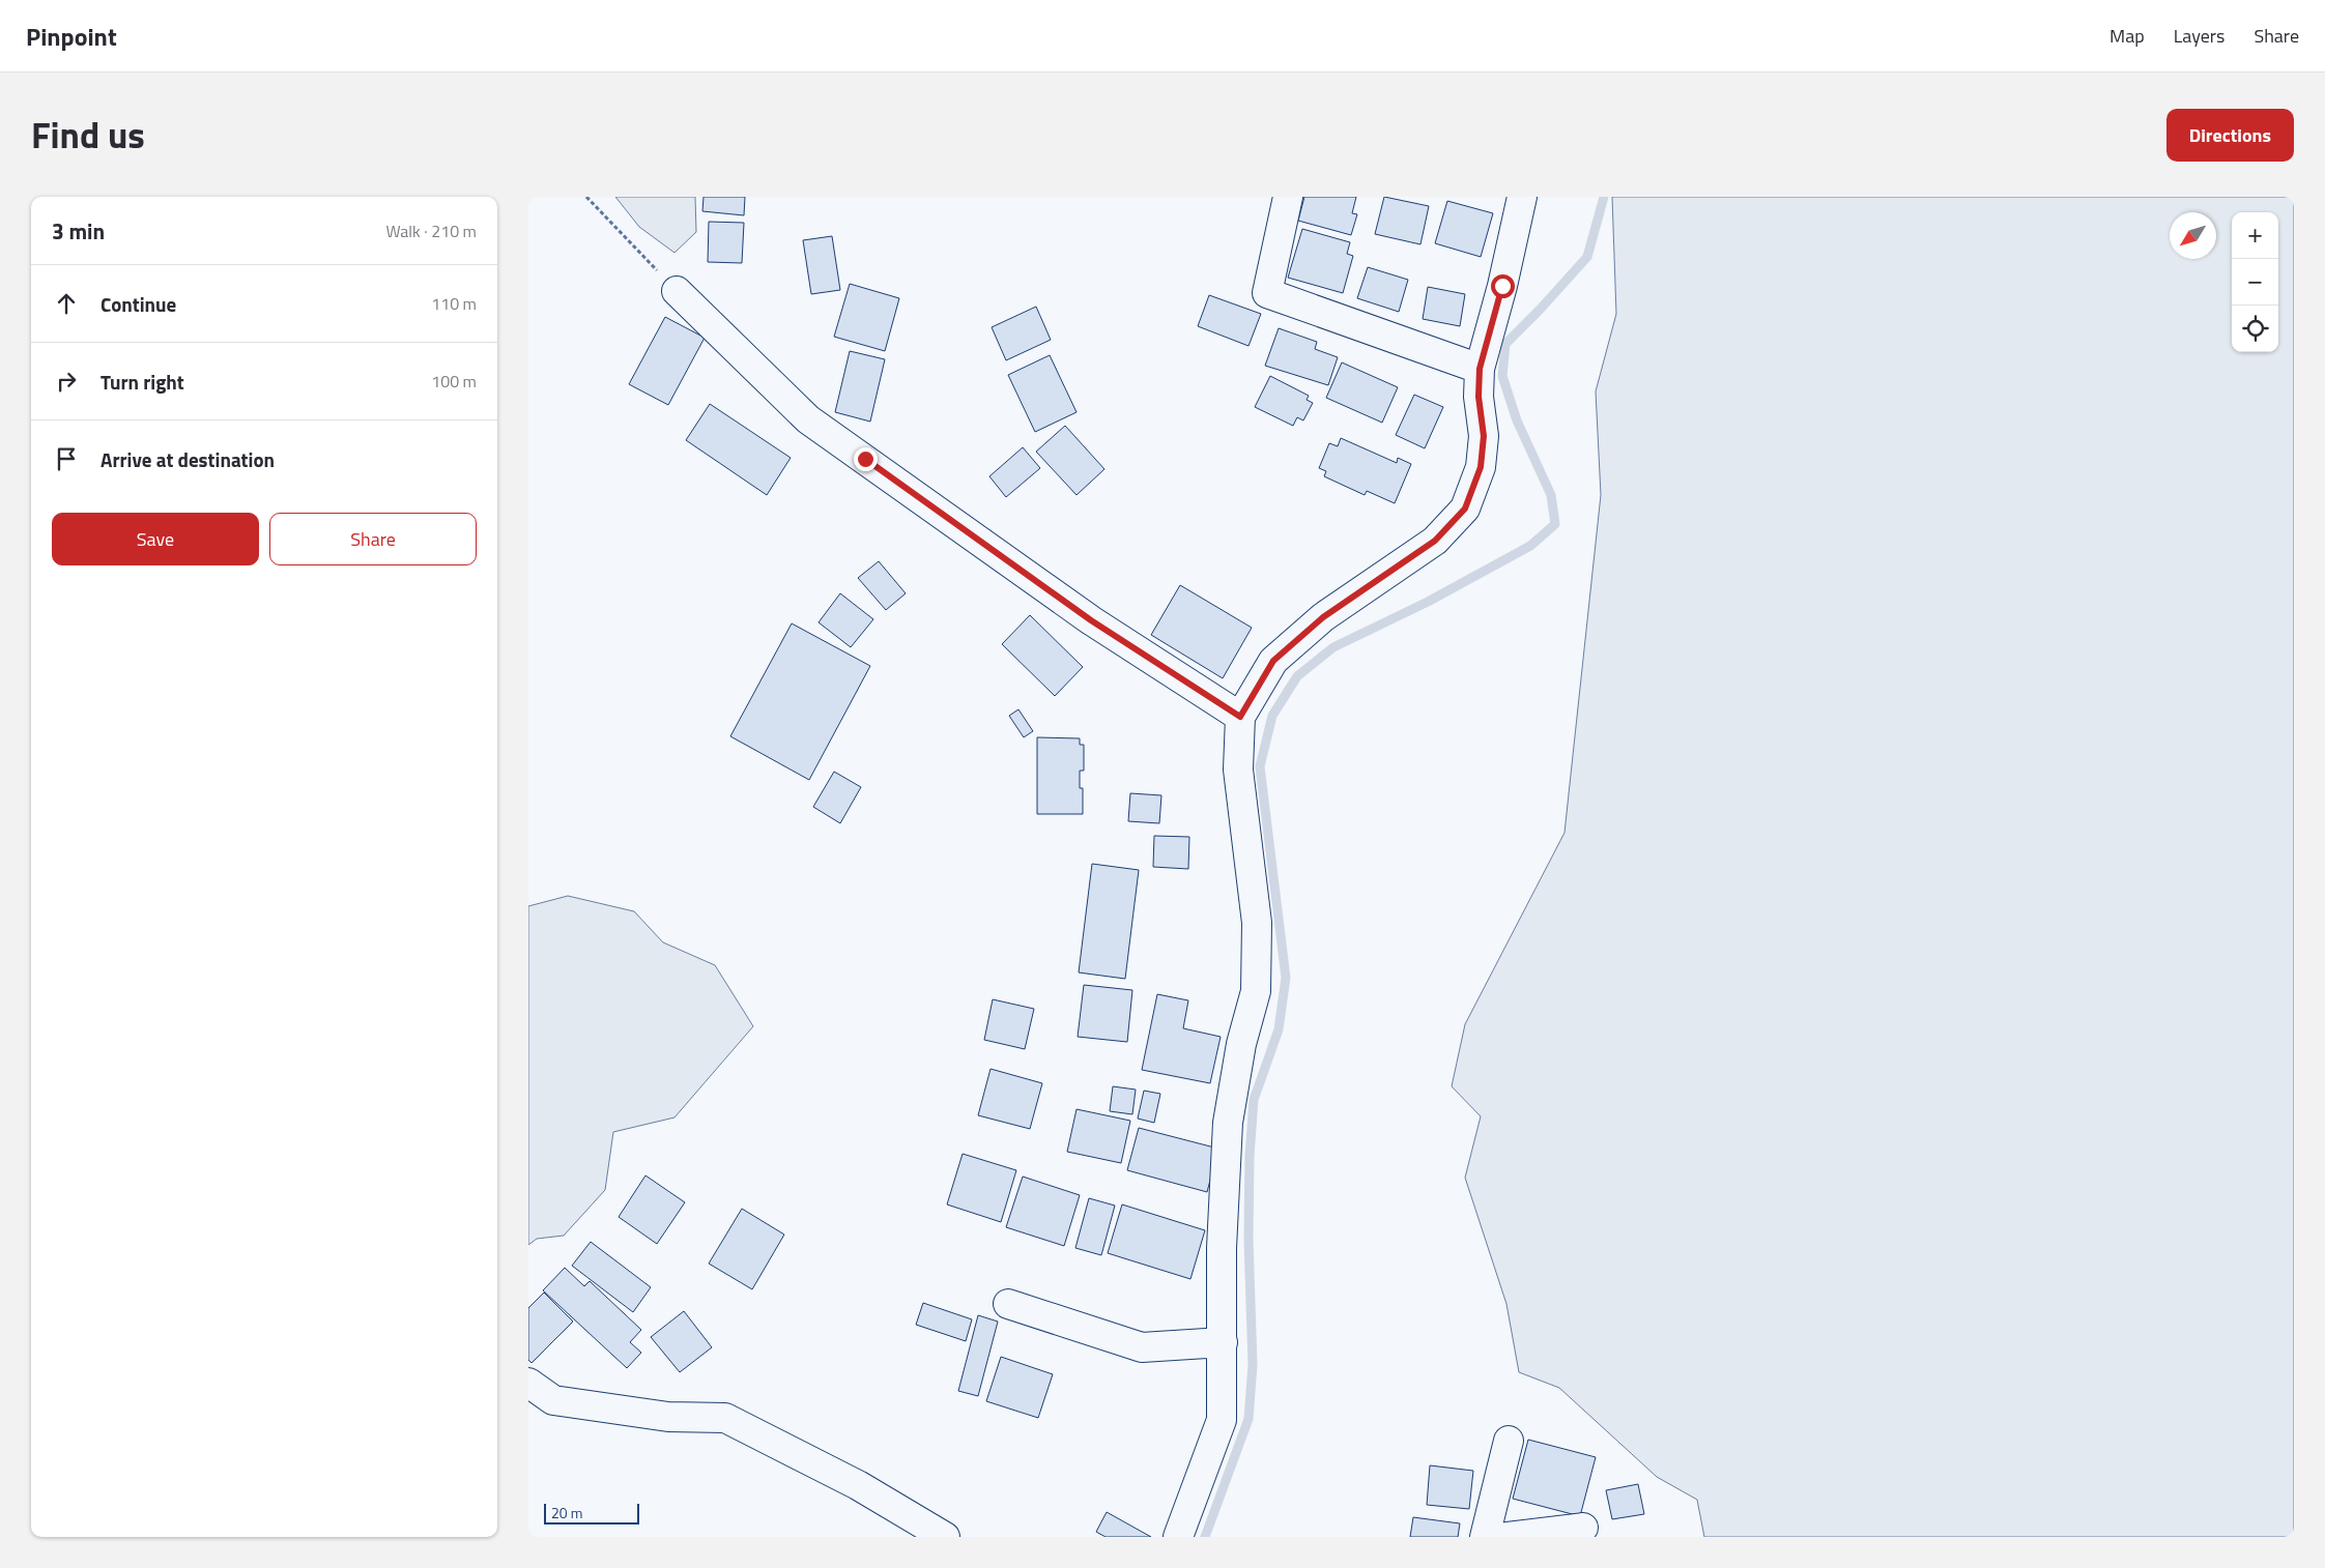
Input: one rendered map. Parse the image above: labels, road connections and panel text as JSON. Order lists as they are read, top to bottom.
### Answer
{
  "scale_bar": "20 m",
  "north": "bottom left",
  "page": {
    "header": "Pinpoint",
    "nav": ["Map", "Layers", "Share"],
    "title": "Find us",
    "buttons": [
      "Directions",
      ["Save", "Share"]
    ],
    "heading": ["3 min", "Walk · 210 m"],
    "map_buttons": ["+", "−"],
    "list": [
      ["Continue", "110 m"],
      ["Turn right", "100 m"],
      "Arrive at destination"
    ],
    "scale": "20 m"
  }
}
